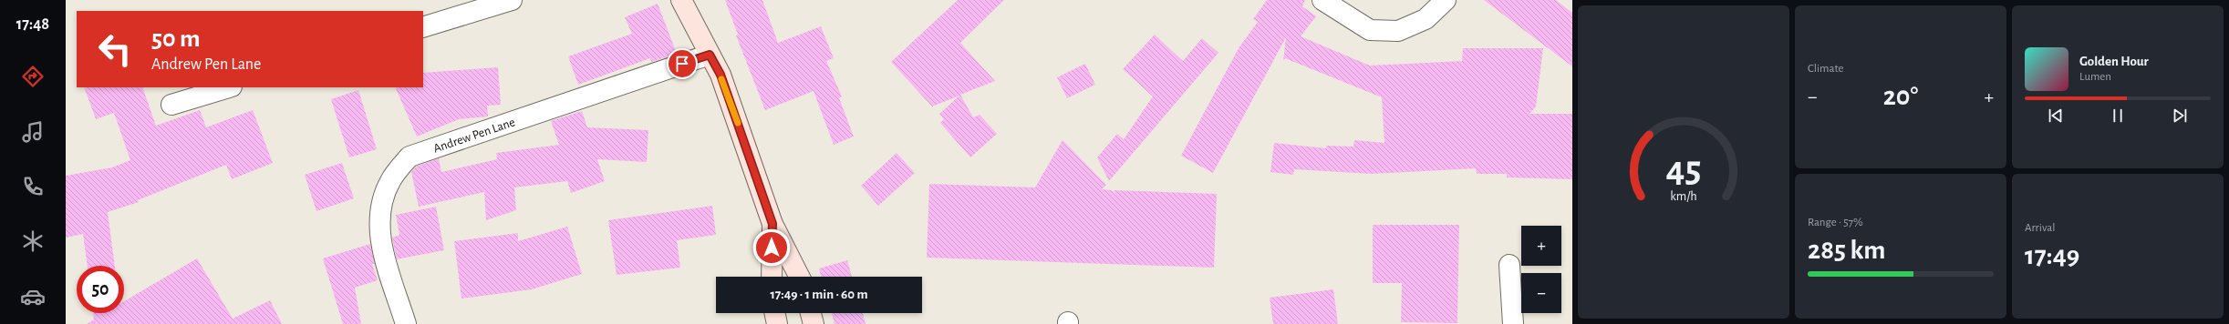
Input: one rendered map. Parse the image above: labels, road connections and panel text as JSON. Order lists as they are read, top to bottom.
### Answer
{
  "streets": {
    "street": ["Andrew Pen Lane"]
  },
  "page": {
    "tabs": "17:48",
    "tile": [
      "Climate",
      ["Range · 57%", "285 km"],
      ["Arrival", "17:49"]
    ],
    "turn": ["50 m", "Andrew Pen Lane"],
    "song": ["Golden Hour", "Lumen"],
    "heat": ["−", "20°", "+"],
    "map_buttons": ["+", "−"],
    "limit": "50",
    "trip": "17:49 · 1 min · 60 m",
    "gauge": ["45", "km/h"]
  }
}
